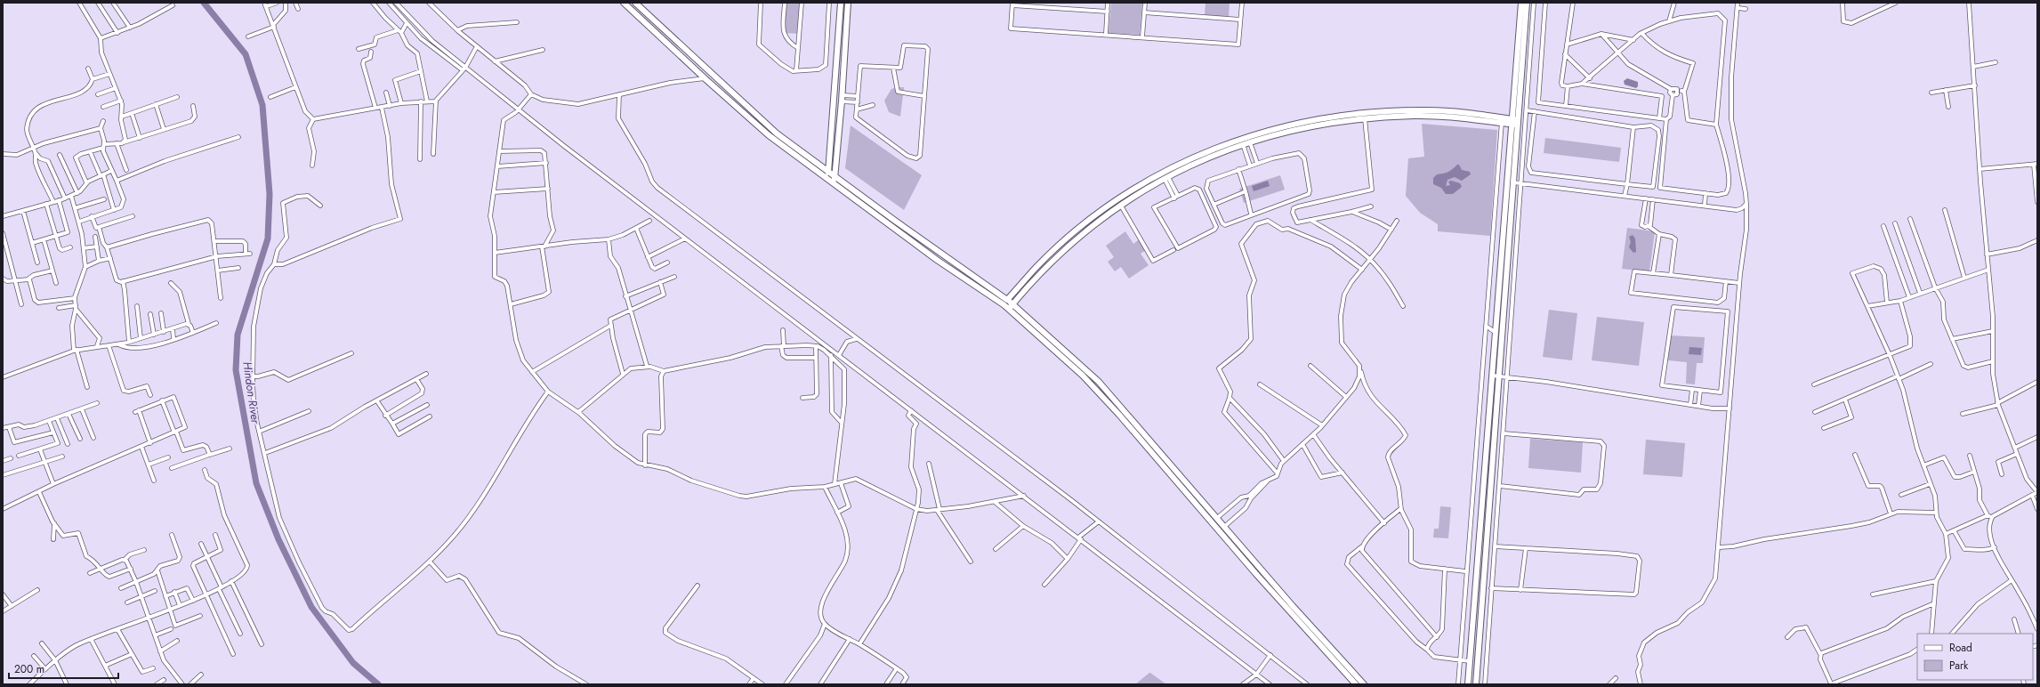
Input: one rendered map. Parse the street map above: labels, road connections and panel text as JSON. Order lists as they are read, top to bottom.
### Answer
{
  "water": ["Hindon River"],
  "legend": ["Road", "Park"],
  "scale_bar": "200 m"
}
